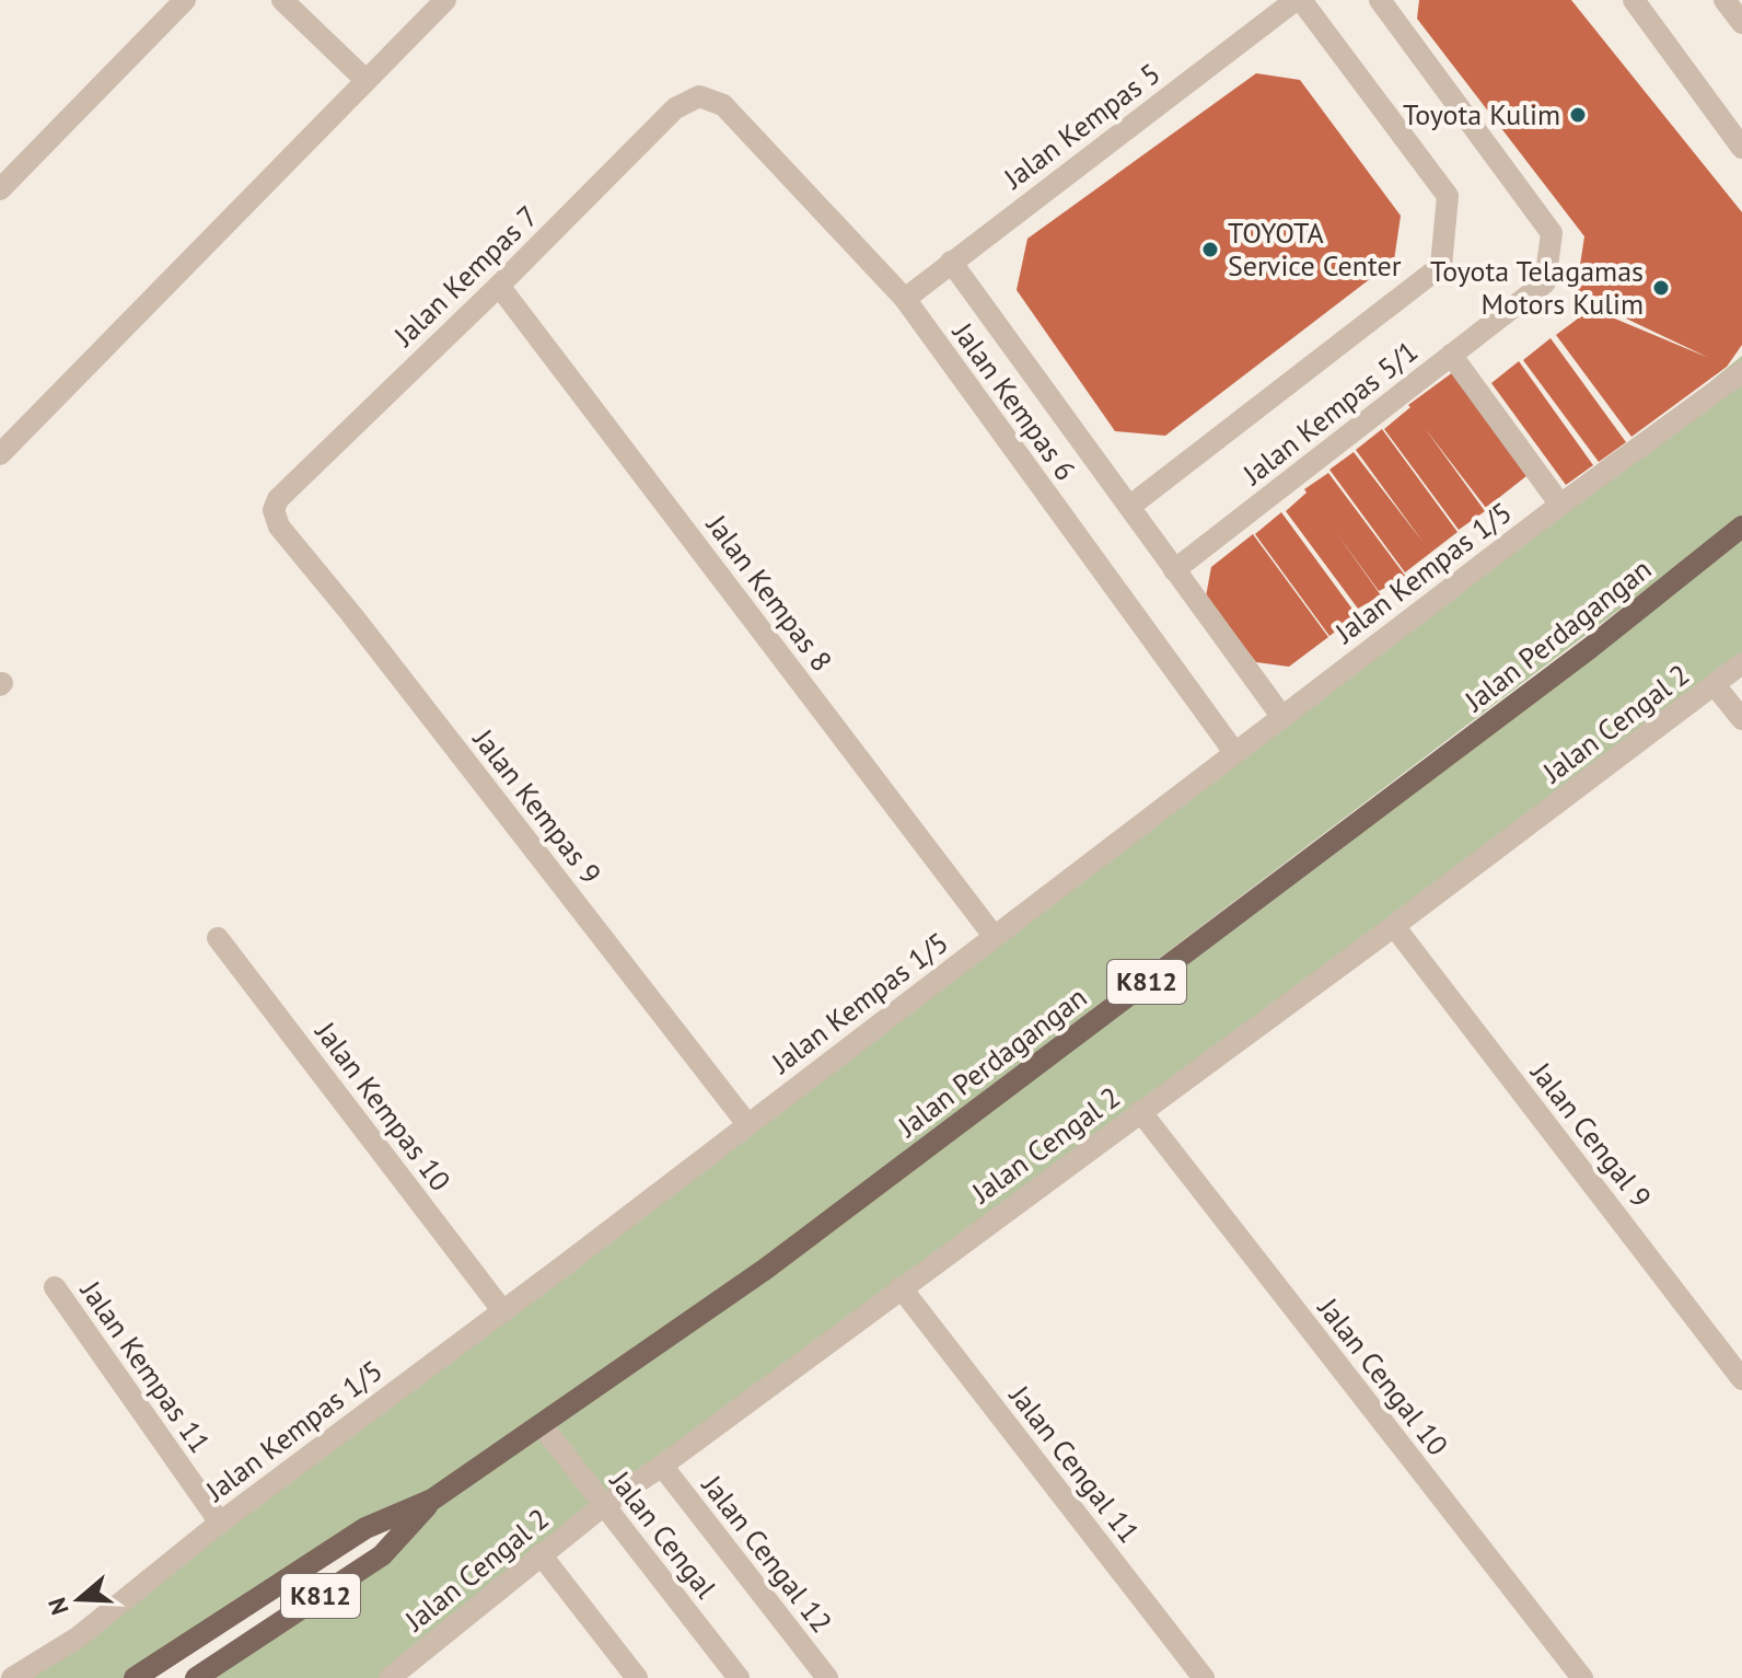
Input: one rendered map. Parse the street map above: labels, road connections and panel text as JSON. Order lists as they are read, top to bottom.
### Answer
{
  "streets": {
    "main road": ["Jalan Perdagangan", "K812"],
    "street": [
      "Jalan Kempas 5",
      "Jalan Kempas 7",
      "Jalan Kempas 6",
      "Jalan Kempas 5/1",
      "Jalan Kempas 1/5",
      "Jalan Kempas 8",
      "Jalan Cengal 2",
      "Jalan Kempas 9",
      "Jalan Kempas 10",
      "Jalan Cengal 9",
      "Jalan Kempas 11",
      "Jalan Cengal 10",
      "Jalan Cengal 11",
      "Jalan Cengal",
      "Jalan Cengal 12"
    ]
  },
  "crossings": [
    ["Jalan Kempas 5", "Jalan Kempas 6"],
    ["Jalan Kempas 7", "Jalan Kempas 6"],
    ["Jalan Kempas 7", "Jalan Kempas 8"],
    ["Jalan Kempas 7", "Jalan Kempas 9"],
    ["Jalan Kempas 6", "Jalan Kempas 1/5"],
    ["Jalan Kempas 1/5", "Jalan Kempas 8"],
    ["Jalan Kempas 1/5", "Jalan Kempas 9"],
    ["Jalan Kempas 1/5", "Jalan Kempas 10"],
    ["Jalan Kempas 1/5", "Jalan Kempas 11"],
    ["Jalan Perdagangan", "Jalan Cengal"],
    ["Jalan Cengal 2", "Jalan Cengal 9"],
    ["Jalan Cengal 2", "Jalan Cengal 10"],
    ["Jalan Cengal 2", "Jalan Cengal 11"],
    ["Jalan Cengal 2", "Jalan Cengal"],
    ["Jalan Cengal 2", "Jalan Cengal 12"]
  ],
  "places": ["Toyota Kulim", "TOYOTA Service Center", "Toyota Telagamas Motors Kulim"],
  "north": "left"
}
